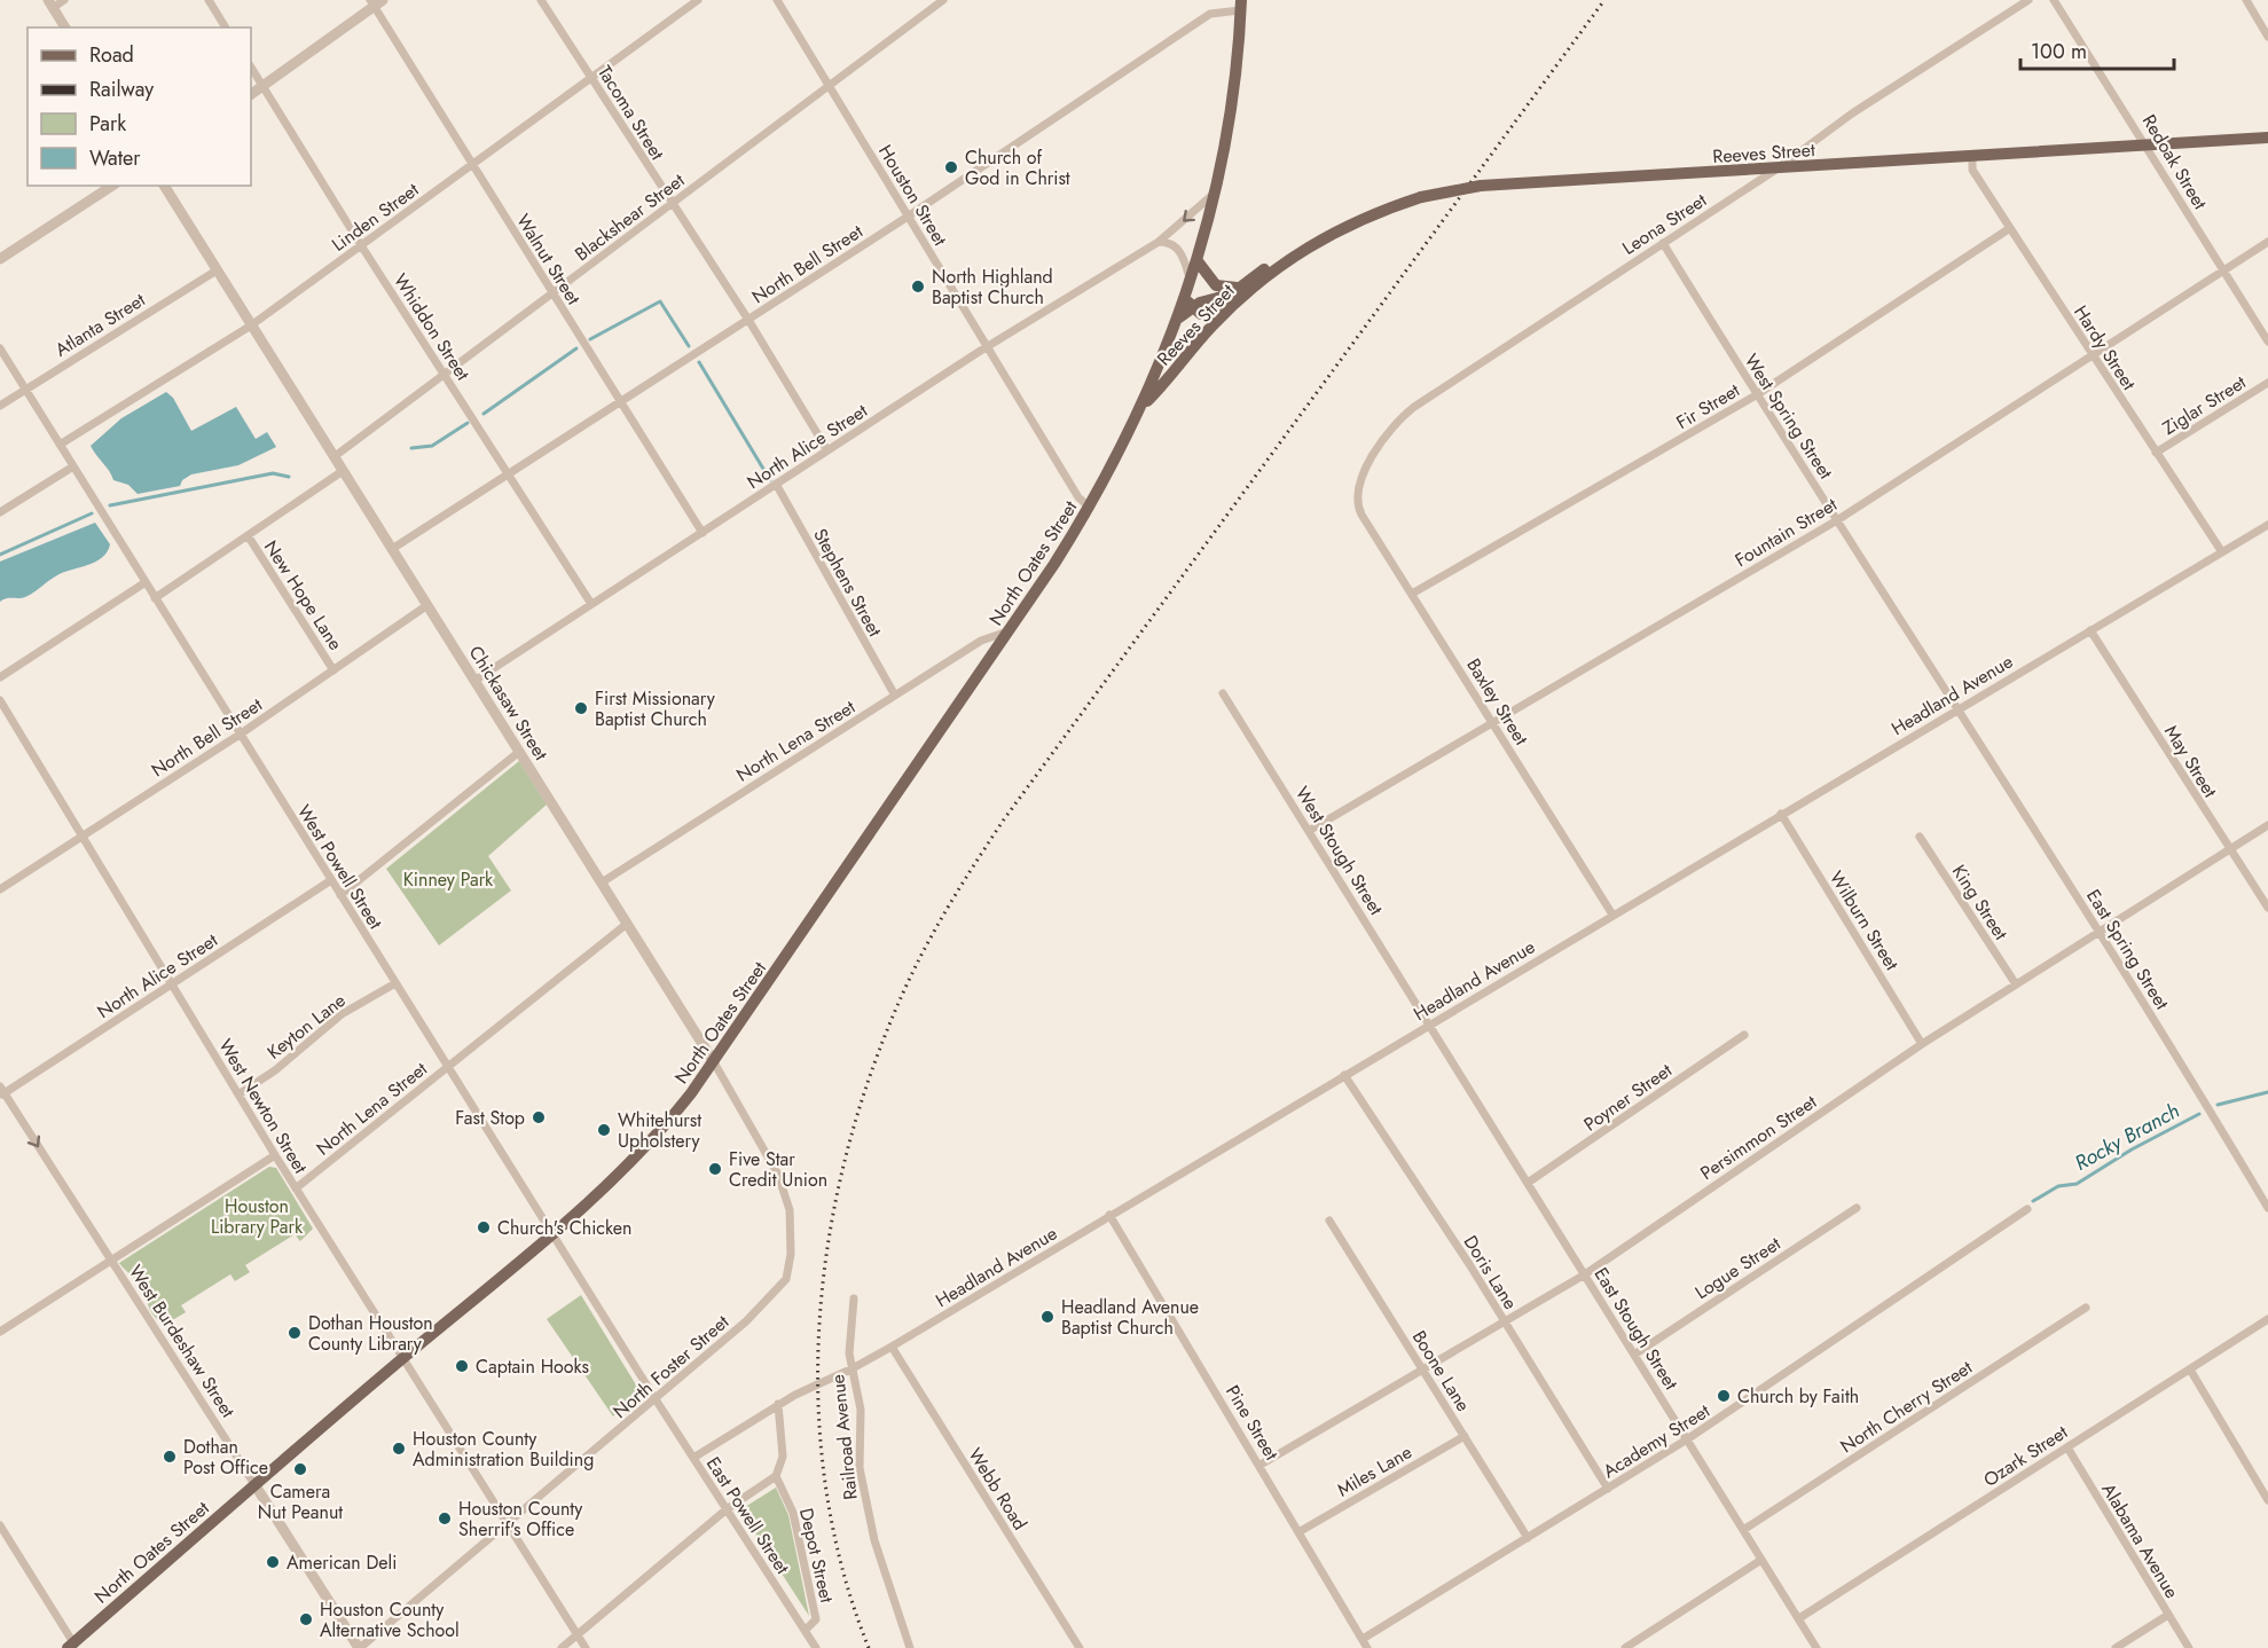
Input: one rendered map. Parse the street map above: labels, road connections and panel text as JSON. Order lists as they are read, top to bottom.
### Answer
{
  "streets": {
    "main road": ["Reeves Street", "North Oates Street"],
    "street": [
      "Tacoma Street",
      "Redoak Street",
      "Houston Street",
      "Linden Street",
      "Blackshear Street",
      "Leona Street",
      "Walnut Street",
      "North Bell Street",
      "Atlanta Street",
      "Whiddon Street",
      "Hardy Street",
      "Ziglar Street",
      "Fir Street",
      "West Spring Street",
      "North Alice Street",
      "Fountain Street",
      "Stephens Street",
      "New Hope Lane",
      "Headland Avenue",
      "Baxley Street",
      "Chickasaw Street",
      "North Lena Street",
      "May Street",
      "West Stough Street",
      "West Powell Street",
      "King Street",
      "Wilburn Street",
      "East Spring Street",
      "Keyton Lane",
      "Poyner Street",
      "West Newton Street",
      "Persimmon Street",
      "Logue Street",
      "Doris Lane",
      "East Stough Street",
      "West Burdeshaw Street",
      "North Foster Street",
      "Boone Lane",
      "North Cherry Street",
      "Pine Street",
      "Railroad Avenue",
      "Academy Street",
      "Ozark Street",
      "Miles Lane",
      "Webb Road",
      "East Powell Street",
      "Alabama Avenue",
      "Depot Street"
    ]
  },
  "crossings": [
    ["Tacoma Street", "Linden Street"],
    ["Tacoma Street", "Blackshear Street"],
    ["Tacoma Street", "North Bell Street"],
    ["Tacoma Street", "North Alice Street"],
    ["Reeves Street", "Redoak Street"],
    ["Reeves Street", "Leona Street"],
    ["Reeves Street", "Hardy Street"],
    ["Reeves Street", "North Oates Street"],
    ["Redoak Street", "Fountain Street"],
    ["Houston Street", "Blackshear Street"],
    ["Houston Street", "North Bell Street"],
    ["Houston Street", "North Alice Street"],
    ["Houston Street", "North Oates Street"],
    ["Linden Street", "Walnut Street"],
    ["Linden Street", "Whiddon Street"],
    ["Linden Street", "Chickasaw Street"],
    ["Linden Street", "West Powell Street"],
    ["Blackshear Street", "Walnut Street"],
    ["Blackshear Street", "Whiddon Street"],
    ["Blackshear Street", "Chickasaw Street"],
    ["Leona Street", "West Spring Street"],
    ["Leona Street", "Baxley Street"],
    ["Walnut Street", "North Bell Street"],
    ["Walnut Street", "North Alice Street"],
    ["North Bell Street", "Whiddon Street"],
    ["North Bell Street", "New Hope Lane"],
    ["North Bell Street", "Chickasaw Street"],
    ["North Bell Street", "West Powell Street"],
    ["North Bell Street", "West Newton Street"],
    ["Atlanta Street", "Chickasaw Street"],
    ["Atlanta Street", "West Powell Street"],
    ["Whiddon Street", "North Alice Street"],
    ["Hardy Street", "Ziglar Street"],
    ["Hardy Street", "Fir Street"],
    ["Hardy Street", "Fountain Street"],
    ["Hardy Street", "Headland Avenue"],
    ["Fir Street", "West Spring Street"],
    ["Fir Street", "Baxley Street"],
    ["West Spring Street", "Fountain Street"],
    ["West Spring Street", "Headland Avenue"],
    ["West Spring Street", "East Spring Street"],
    ["North Alice Street", "Stephens Street"],
    ["North Alice Street", "Chickasaw Street"],
    ["North Alice Street", "West Powell Street"],
    ["North Alice Street", "West Newton Street"],
    ["North Alice Street", "West Burdeshaw Street"],
    ["Fountain Street", "Baxley Street"],
    ["Fountain Street", "West Stough Street"],
    ["North Oates Street", "Chickasaw Street"],
    ["North Oates Street", "North Lena Street"],
    ["North Oates Street", "West Powell Street"],
    ["North Oates Street", "West Newton Street"],
    ["North Oates Street", "West Burdeshaw Street"],
    ["Stephens Street", "North Lena Street"],
    ["Headland Avenue", "Baxley Street"],
    ["Headland Avenue", "May Street"],
    ["Headland Avenue", "West Stough Street"],
    ["Headland Avenue", "Wilburn Street"],
    ["Headland Avenue", "East Spring Street"],
    ["Headland Avenue", "Doris Lane"],
    ["Headland Avenue", "East Stough Street"],
    ["Headland Avenue", "Pine Street"],
    ["Headland Avenue", "Railroad Avenue"],
    ["Headland Avenue", "Webb Road"],
    ["Headland Avenue", "East Powell Street"],
    ["Chickasaw Street", "North Lena Street"],
    ["Chickasaw Street", "North Foster Street"],
    ["North Lena Street", "West Powell Street"],
    ["North Lena Street", "West Newton Street"],
    ["May Street", "Persimmon Street"],
    ["West Stough Street", "East Stough Street"],
    ["West Powell Street", "Keyton Lane"],
    ["West Powell Street", "North Foster Street"],
    ["West Powell Street", "East Powell Street"],
    ["King Street", "Persimmon Street"],
    ["Wilburn Street", "Persimmon Street"],
    ["East Spring Street", "Persimmon Street"],
    ["Keyton Lane", "West Newton Street"],
    ["Poyner Street", "East Stough Street"],
    ["West Newton Street", "North Foster Street"],
    ["Persimmon Street", "Doris Lane"],
    ["Persimmon Street", "East Stough Street"],
    ["Persimmon Street", "Boone Lane"],
    ["Persimmon Street", "Pine Street"],
    ["Logue Street", "East Stough Street"],
    ["Doris Lane", "Academy Street"],
    ["East Stough Street", "North Cherry Street"],
    ["East Stough Street", "Academy Street"],
    ["East Stough Street", "Ozark Street"],
    ["West Burdeshaw Street", "North Foster Street"],
    ["North Foster Street", "East Powell Street"],
    ["Boone Lane", "Academy Street"],
    ["Boone Lane", "Miles Lane"],
    ["Pine Street", "Academy Street"],
    ["Pine Street", "Miles Lane"],
    ["Ozark Street", "Alabama Avenue"],
    ["East Powell Street", "Depot Street"]
  ],
  "water": ["Rocky Branch"],
  "parks": ["Kinney Park", "Houston Library Park"],
  "places": [
    "Church of God in Christ",
    "North Highland Baptist Church",
    "First Missionary Baptist Church",
    "Fast Stop",
    "Whitehurst Upholstery",
    "Five Star Credit Union",
    "Church's Chicken",
    "Headland Avenue Baptist Church",
    "Dothan Houston County Library",
    "Captain Hooks",
    "Church by Faith",
    "Houston County Administration Building",
    "Dothan Post Office",
    "Camera Nut Peanut",
    "Houston County Sherrif's Office",
    "American Deli",
    "Houston County Alternative School"
  ],
  "legend": [
    "Road",
    "Railway",
    "Park",
    "Water"
  ],
  "scale_bar": "100 m"
}
